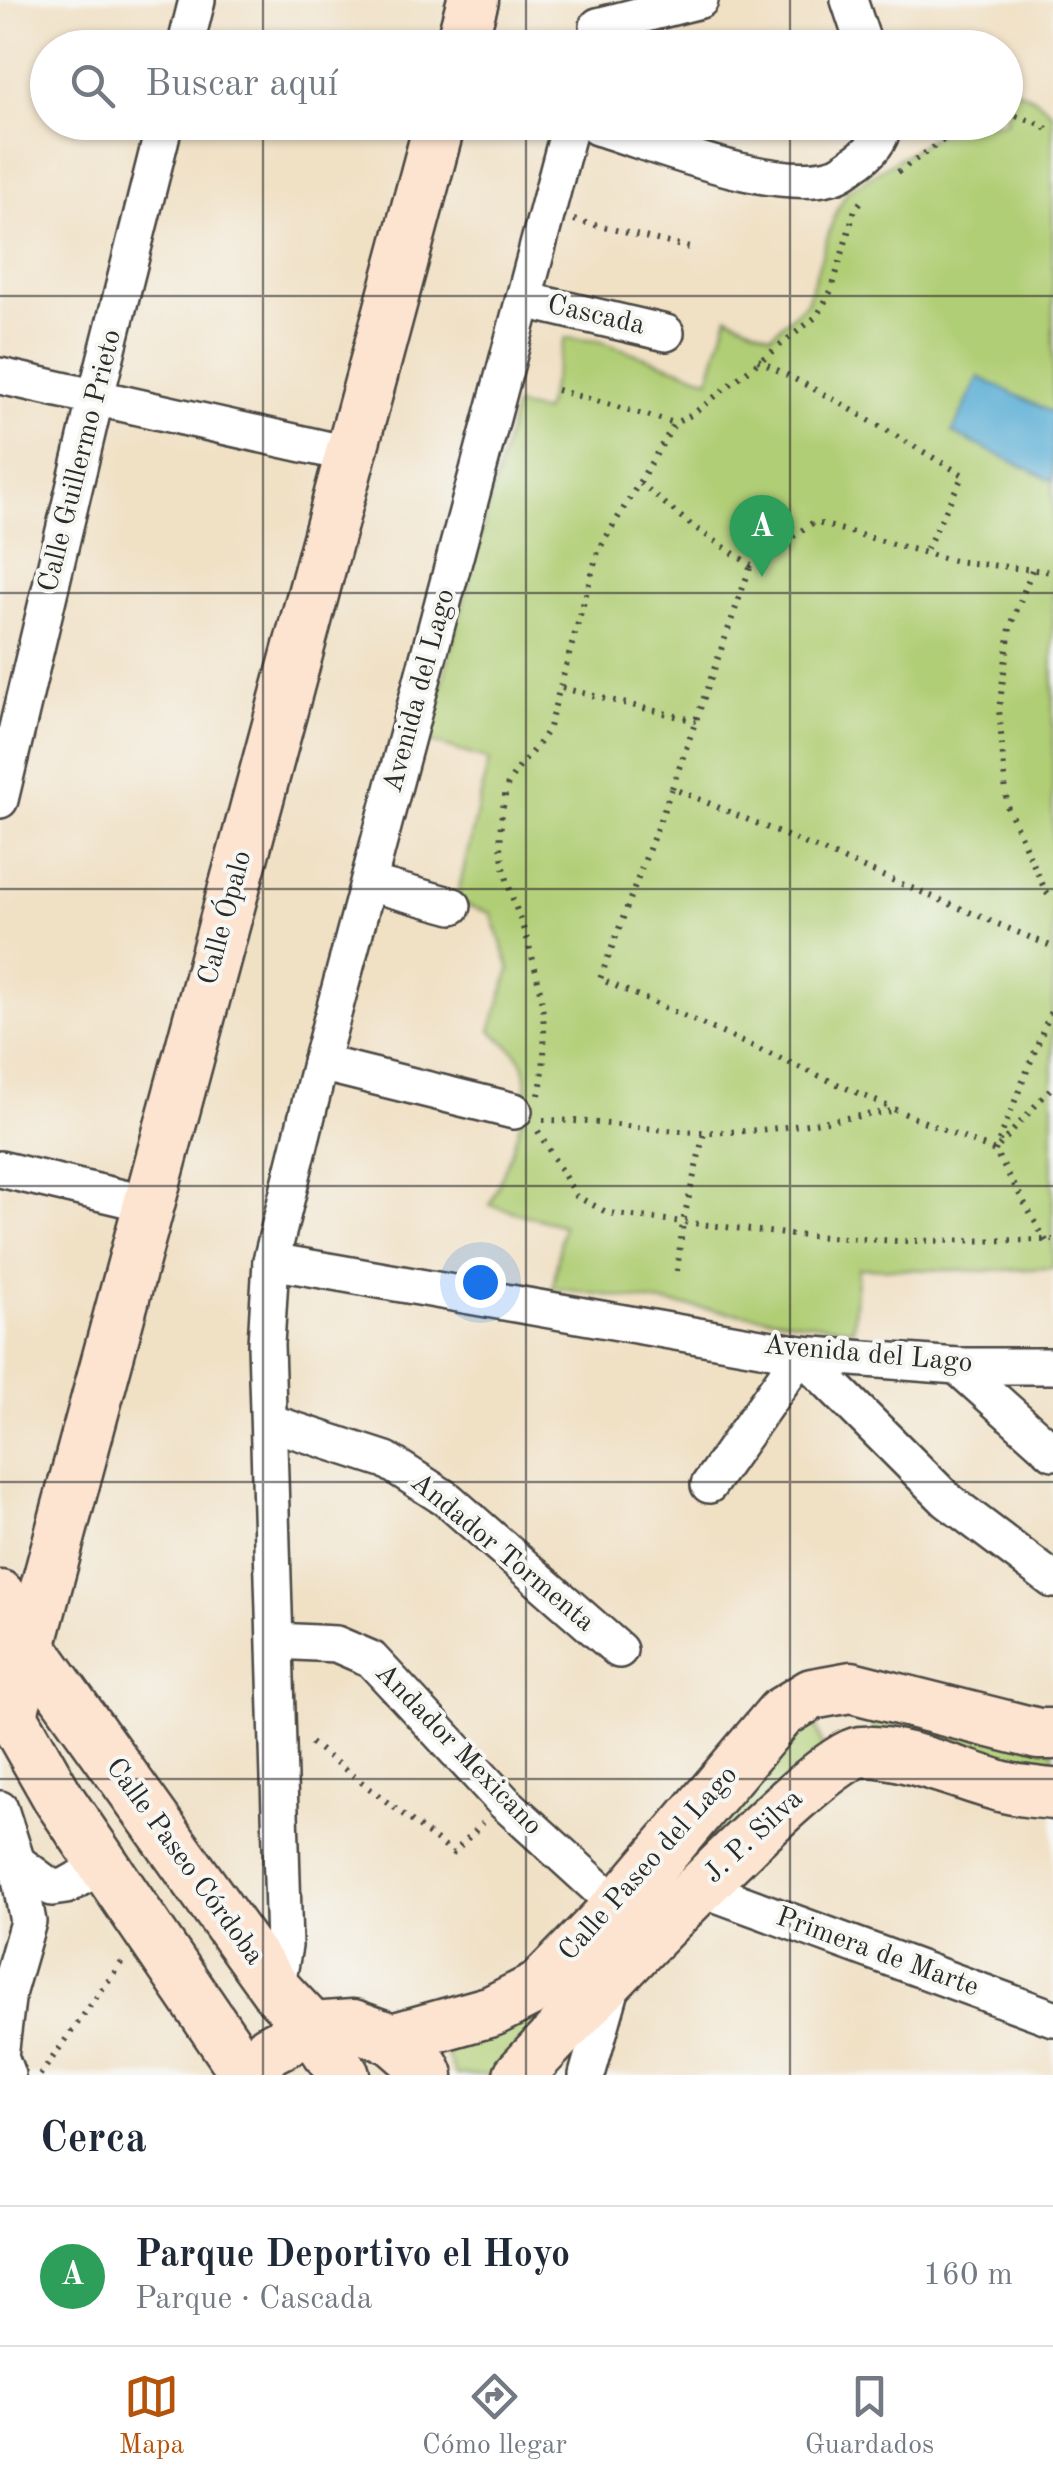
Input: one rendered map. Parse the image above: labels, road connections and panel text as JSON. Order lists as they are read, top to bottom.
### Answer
{
  "streets": {
    "street": [
      "Cascada",
      "Calle Guillermo Prieto",
      "Avenida del Lago",
      "Calle Ópalo",
      "Andador Tormenta",
      "Andador Mexicano",
      "J. P. Silva",
      "Calle Paseo Córdoba",
      "Calle Paseo del Lago",
      "Primera de Marte"
    ]
  },
  "crossings": [
    ["Cascada", "Avenida del Lago"],
    ["Avenida del Lago", "Andador Tormenta"],
    ["Avenida del Lago", "Andador Mexicano"],
    ["Avenida del Lago", "Calle Paseo Córdoba"],
    ["Calle Ópalo", "Calle Paseo Córdoba"],
    ["Andador Mexicano", "Calle Paseo del Lago"],
    ["J. P. Silva", "Calle Paseo del Lago"],
    ["J. P. Silva", "Primera de Marte"],
    ["Calle Paseo Córdoba", "Calle Paseo del Lago"]
  ],
  "page": {
    "search": "Buscar aquí",
    "pins": "A",
    "heading": "Cerca",
    "list": [
      {
        "mark": "A",
        "name": "Parque Deportivo el Hoyo",
        "note": "Parque · Cascada",
        "value": "160 m"
      }
    ],
    "nav": ["Mapa", "Cómo llegar", "Guardados"]
  }
}
